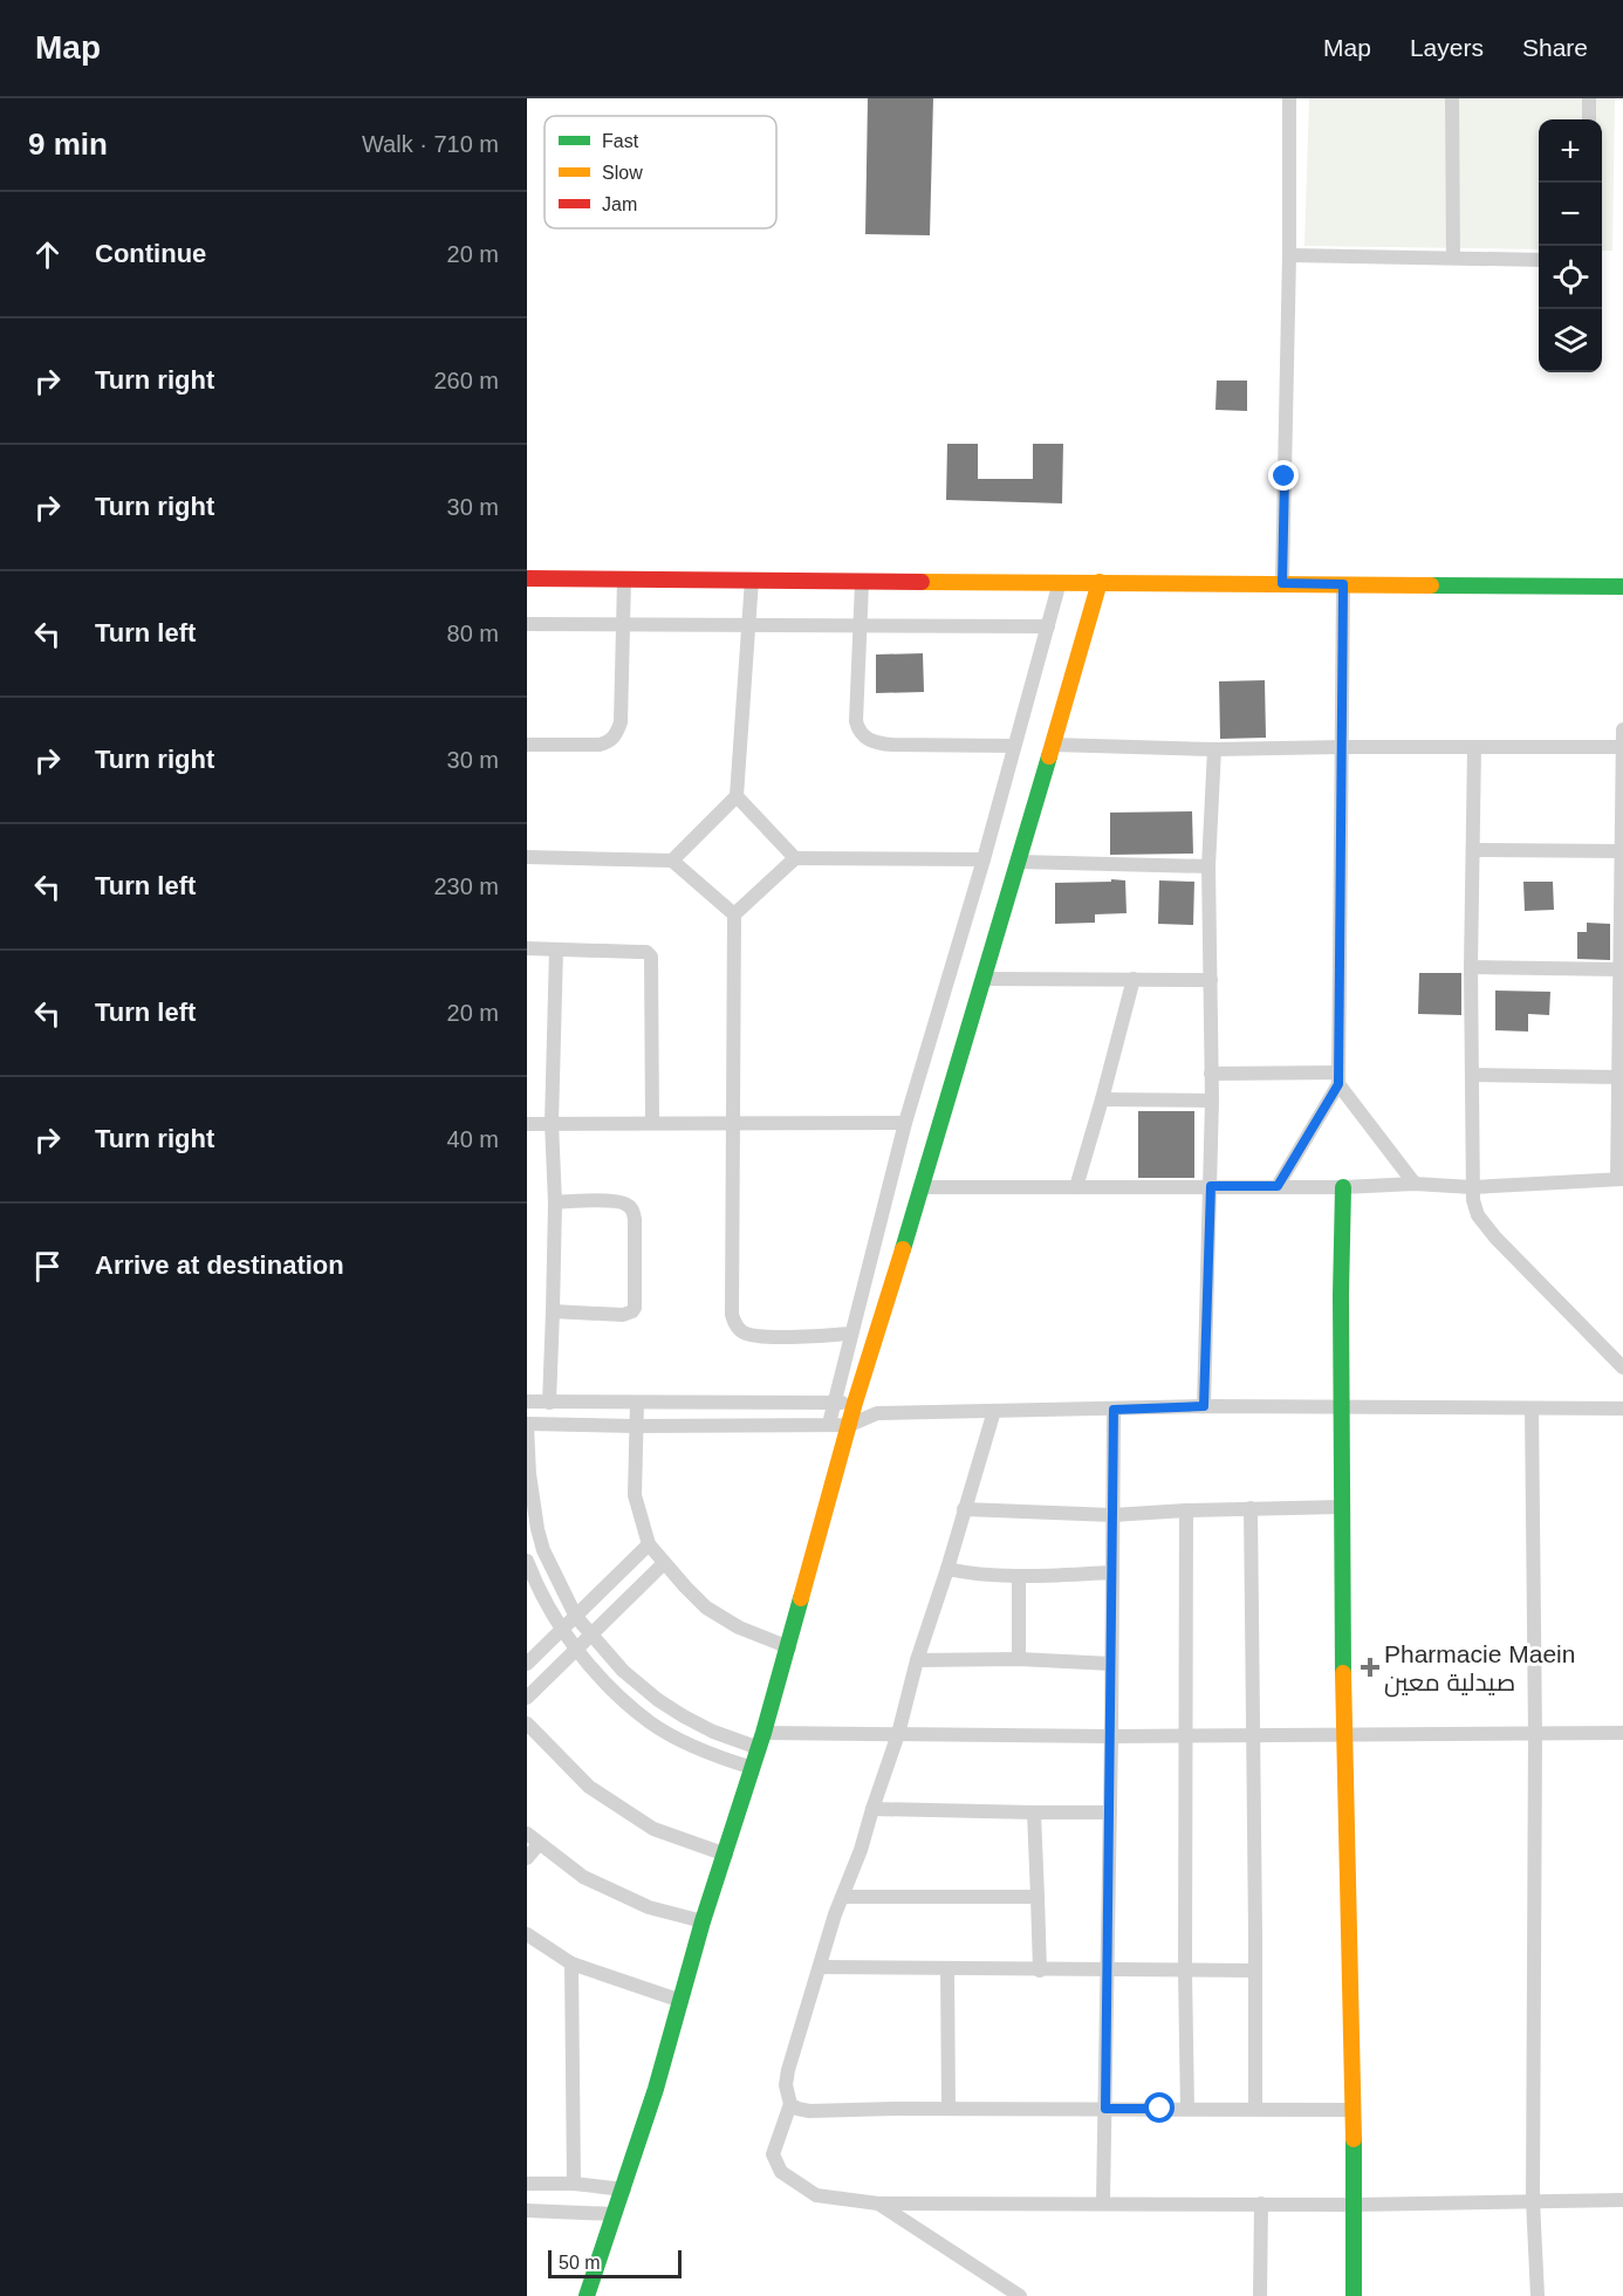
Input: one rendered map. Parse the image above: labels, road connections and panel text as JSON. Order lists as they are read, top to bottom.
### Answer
{
  "places": {
    "health": ["Pharmacie Maein صيدلية معين"]
  },
  "legend": ["Fast", "Slow", "Jam"],
  "scale_bar": "50 m",
  "page": {
    "header": "Map",
    "nav": ["Map", "Layers", "Share"],
    "heading": ["9 min", "Walk · 710 m"],
    "map_buttons": ["+", "−"],
    "list": [
      ["Continue", "20 m"],
      ["Turn right", "260 m"],
      ["Turn right", "30 m"],
      ["Turn left", "80 m"],
      ["Turn right", "30 m"],
      ["Turn left", "230 m"],
      ["Turn left", "20 m"],
      ["Turn right", "40 m"],
      "Arrive at destination"
    ],
    "scale": "50 m"
  }
}
